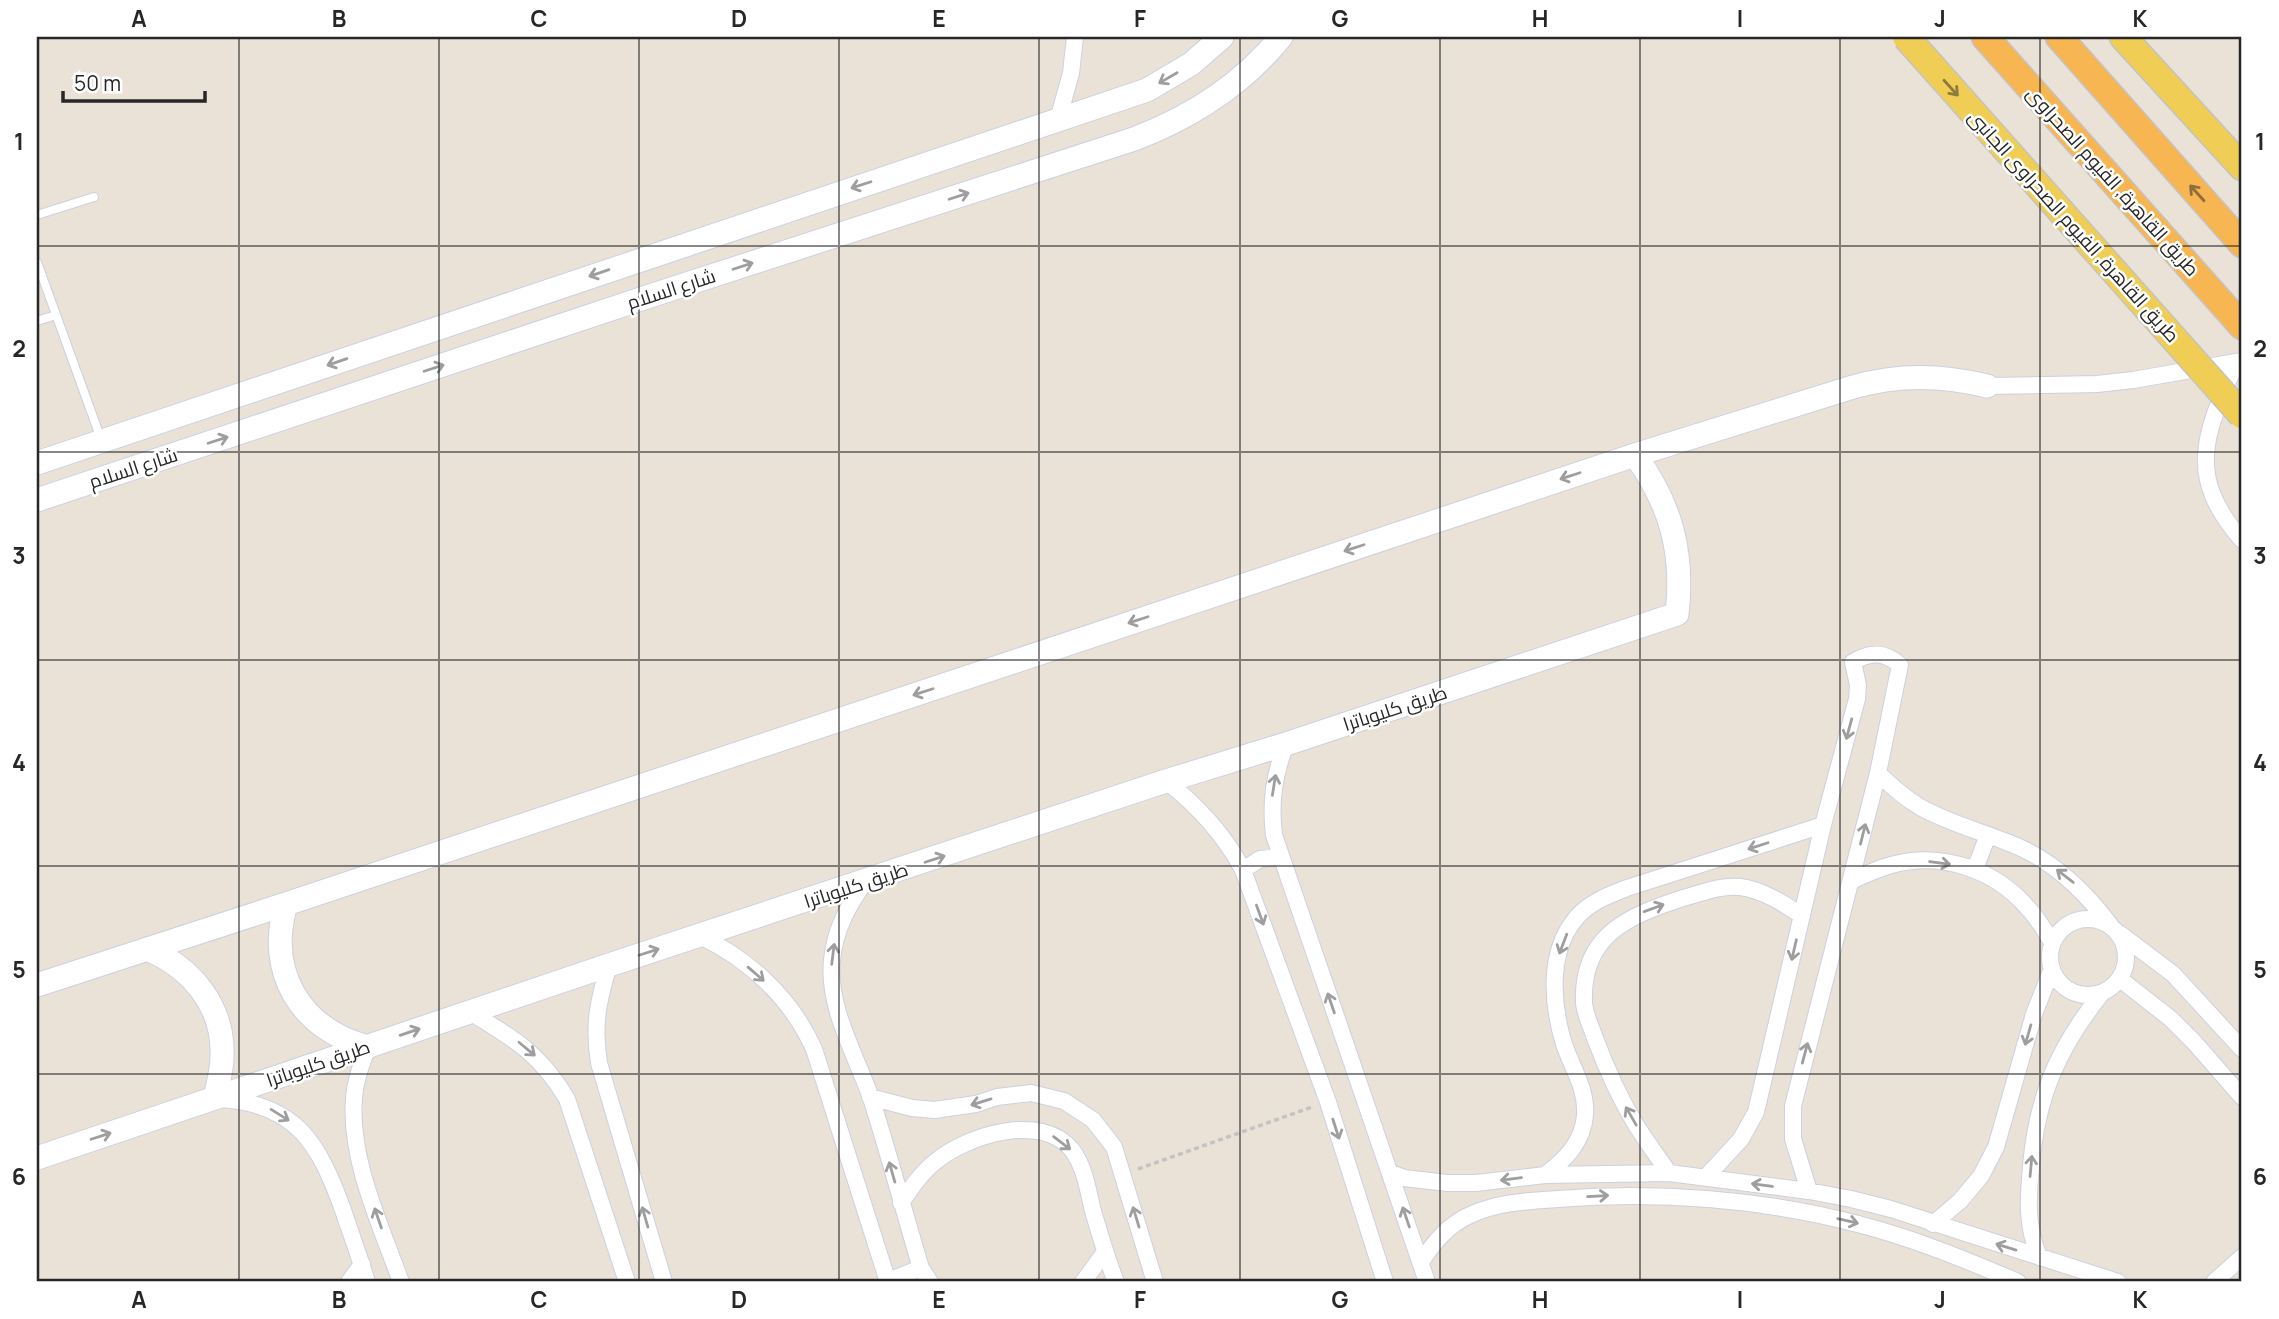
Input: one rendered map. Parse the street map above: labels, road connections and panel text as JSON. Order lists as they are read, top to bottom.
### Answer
{
  "streets": {
    "highway": ["طريق القاهرة, الفيوم الصحراوى"],
    "main road": ["طريق القاهرة, الفيوم الصحراوى الجانبى", "شارع السلام", "طريق كليوباترا"]
  },
  "scale_bar": "50 m",
  "grid": {
    "columns": [
      "A",
      "B",
      "C",
      "D",
      "E",
      "F",
      "G",
      "H",
      "I",
      "J",
      "K"
    ],
    "rows": [
      "1",
      "2",
      "3",
      "4",
      "5",
      "6"
    ]
  }
}
